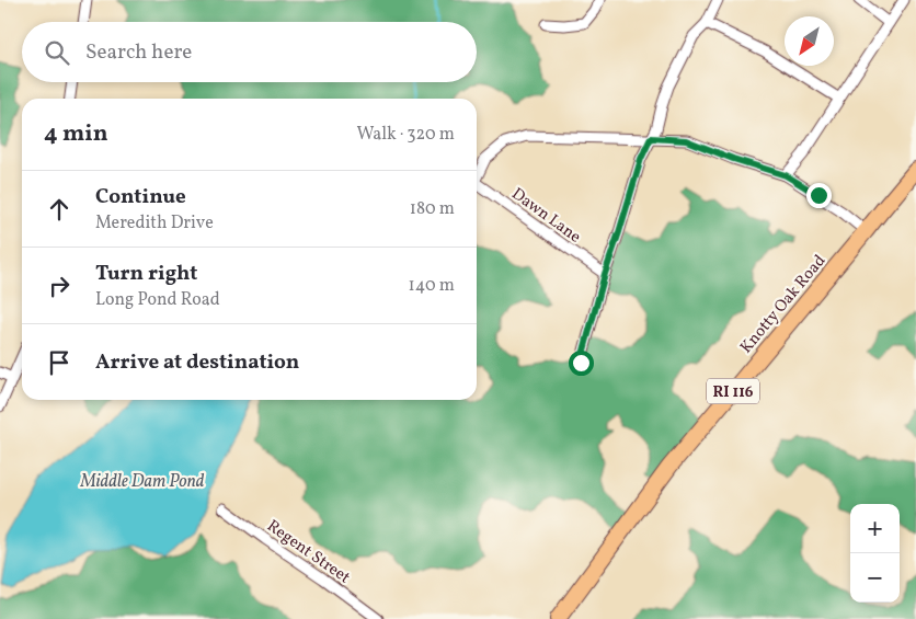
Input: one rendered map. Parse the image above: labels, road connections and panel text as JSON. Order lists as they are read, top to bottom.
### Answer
{
  "streets": {
    "main road": ["Knotty Oak Road", "RI 116"],
    "street": ["Dawn Lane", "Regent Street"]
  },
  "water": ["Middle Dam Pond"],
  "north": "bottom left",
  "page": {
    "search": "Search here",
    "heading": ["4 min", "Walk · 320 m"],
    "list": [
      ["Continue", "Meredith Drive", "180 m"],
      ["Turn right", "Long Pond Road", "140 m"],
      "Arrive at destination"
    ],
    "map_buttons": ["+", "−"]
  }
}
